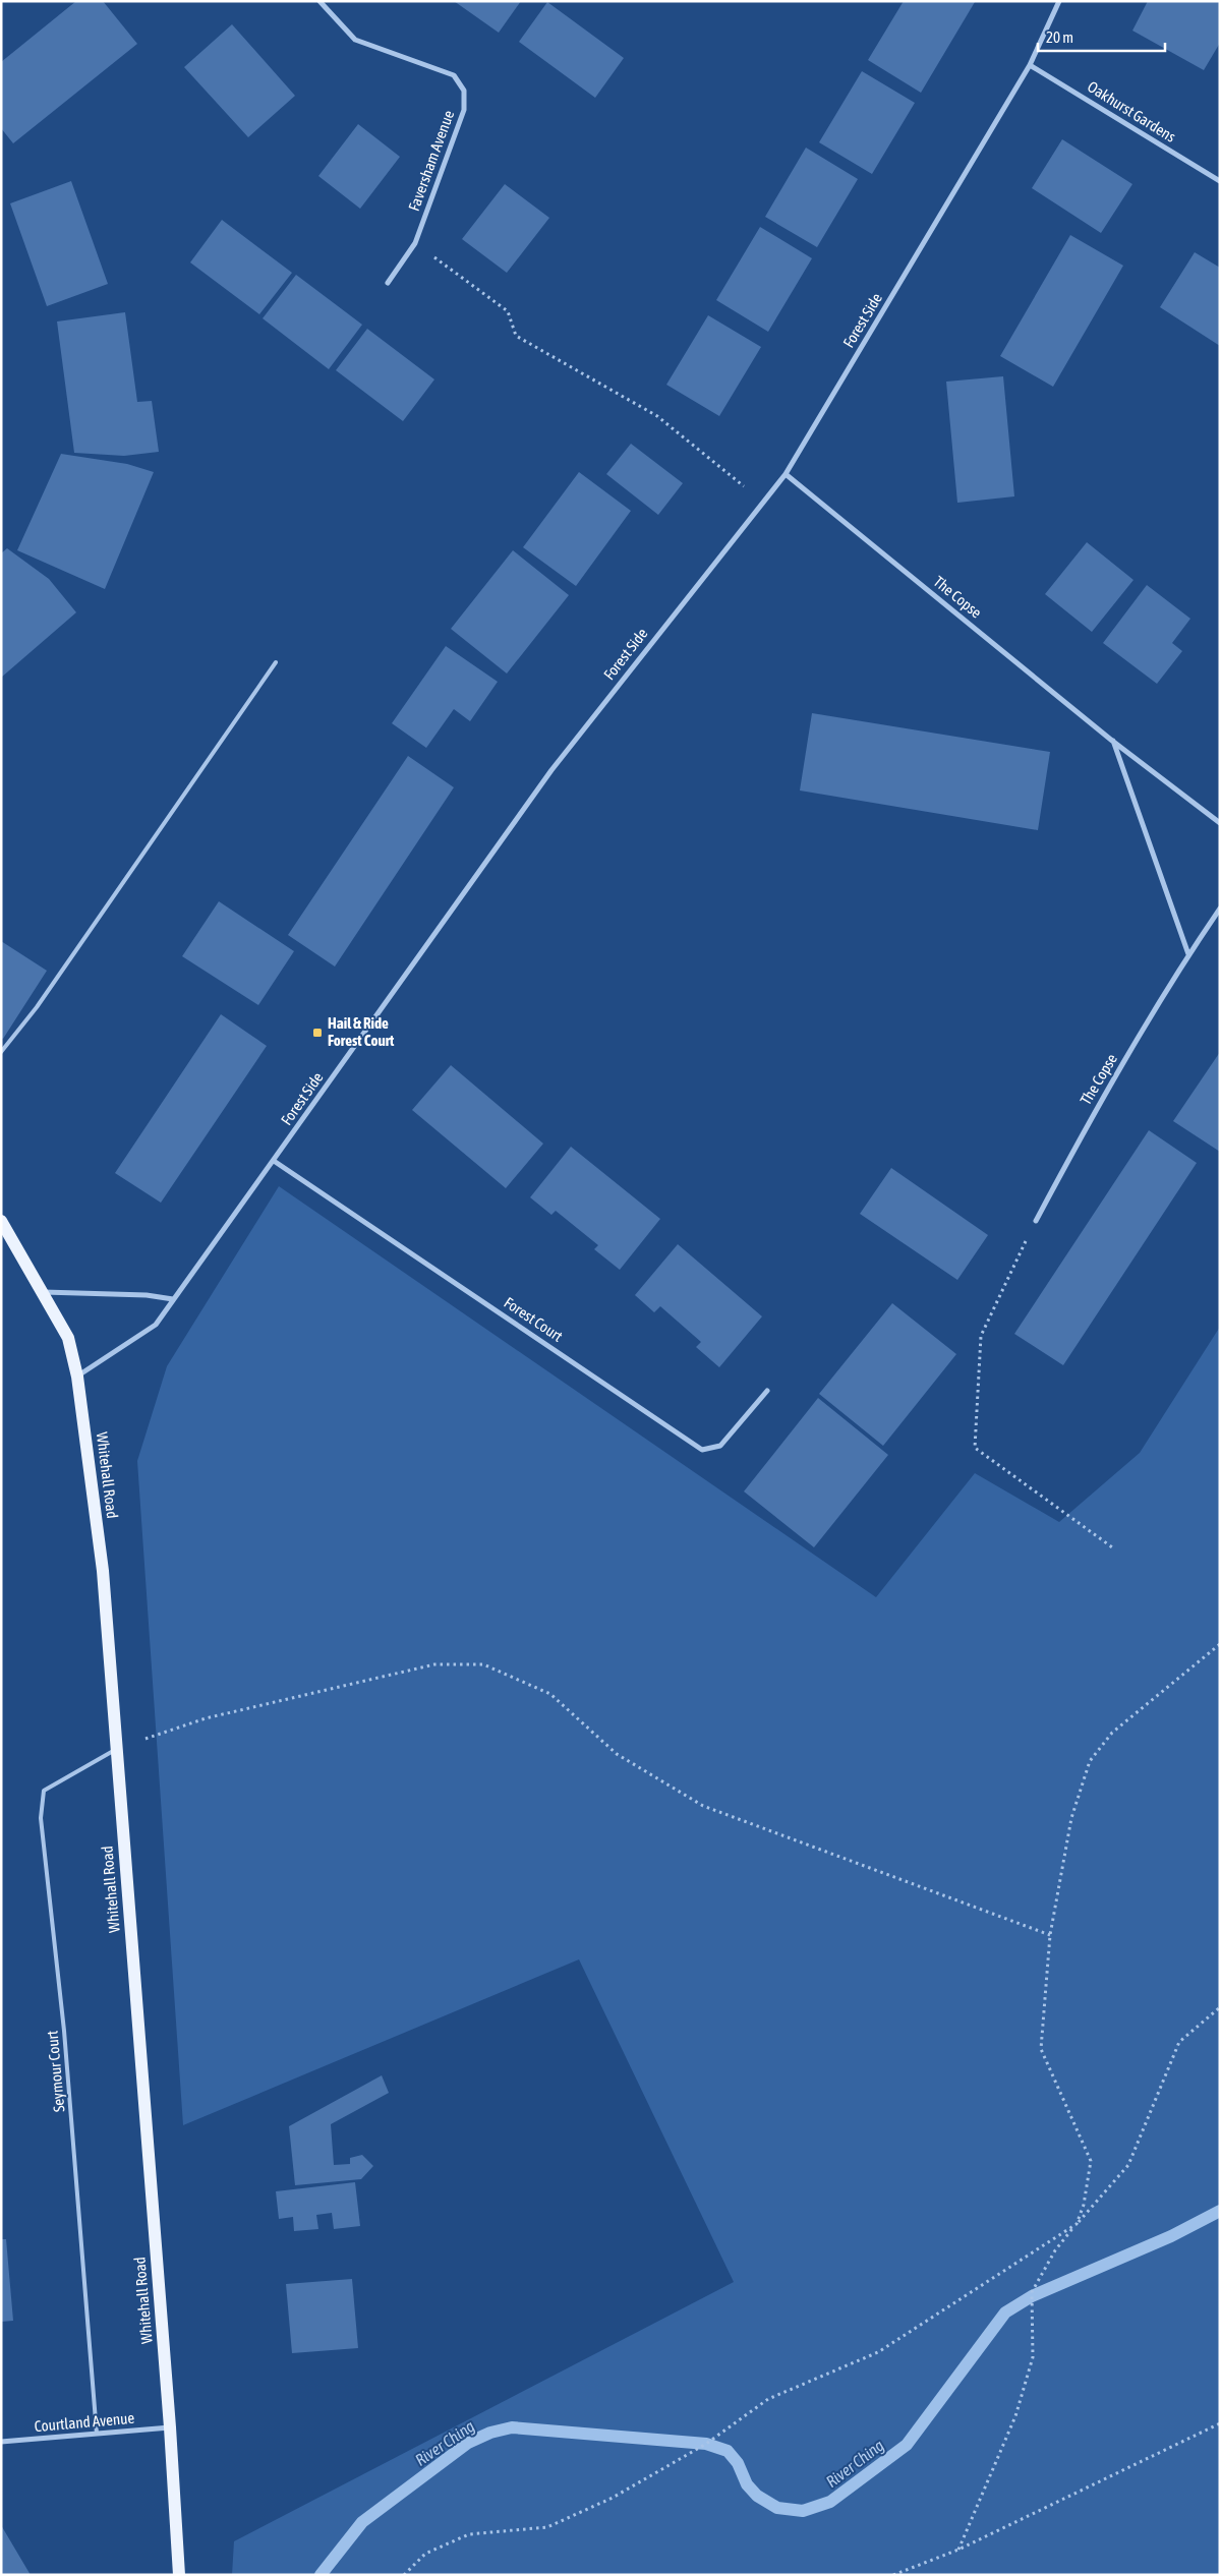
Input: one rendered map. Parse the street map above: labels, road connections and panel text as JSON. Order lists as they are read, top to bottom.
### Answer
{
  "streets": {
    "main road": ["Whitehall Road"],
    "street": [
      "Oakhurst Gardens",
      "Faversham Avenue",
      "Forest Side",
      "The Copse",
      "Forest Court",
      "Courtland Avenue"
    ],
    "lane": ["Seymour Court"]
  },
  "crossings": [
    ["Oakhurst Gardens", "Forest Side"],
    ["Forest Side", "The Copse"],
    ["Forest Side", "Forest Court"],
    ["Forest Side", "Whitehall Road"],
    ["Whitehall Road", "Seymour Court"],
    ["Whitehall Road", "Courtland Avenue"],
    ["Seymour Court", "Courtland Avenue"]
  ],
  "water": ["River Ching"],
  "places": {
    "transit": ["Hail & Ride Forest Court"]
  },
  "scale_bar": "20 m"
}
